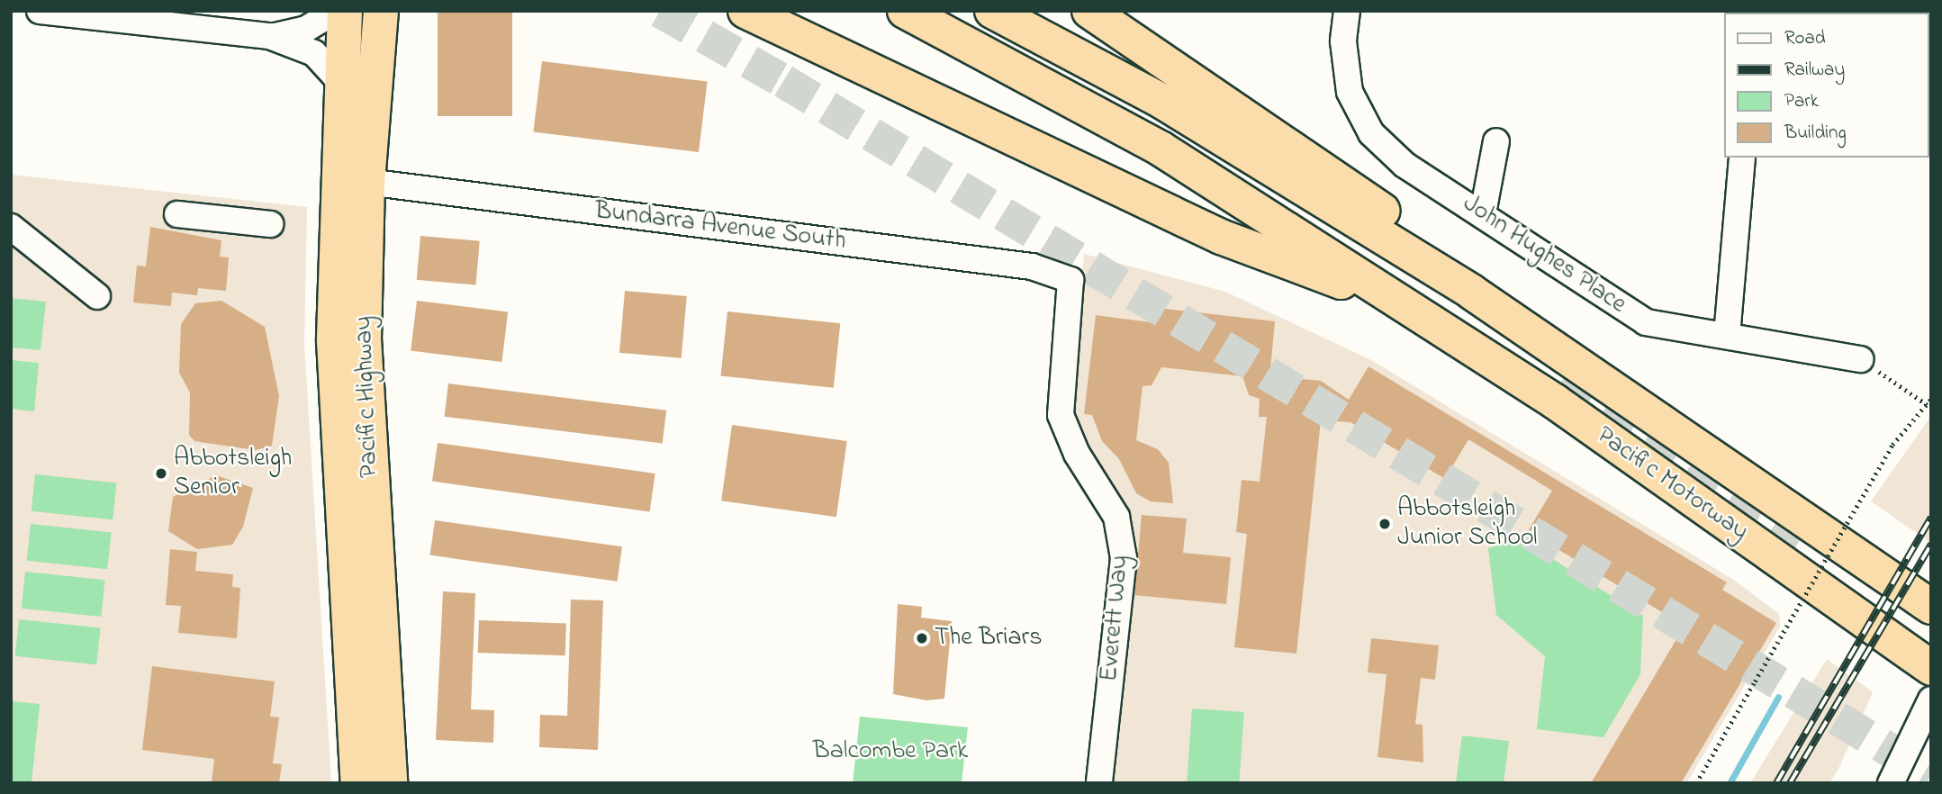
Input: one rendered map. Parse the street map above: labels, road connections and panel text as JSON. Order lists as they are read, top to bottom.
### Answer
{
  "streets": {
    "highway": ["Pacific Highway", "Pacific Motorway"],
    "street": ["Bundarra Avenue South", "John Hughes Place", "Everett Way"]
  },
  "crossings": [
    ["Bundarra Avenue South", "Pacific Highway"],
    ["Bundarra Avenue South", "Everett Way"]
  ],
  "parks": ["Balcombe Park"],
  "places": ["Abbotsleigh Senior", "Abbotsleigh Junior School", "The Briars"],
  "legend": [
    "Road",
    "Railway",
    "Park",
    "Building"
  ]
}
